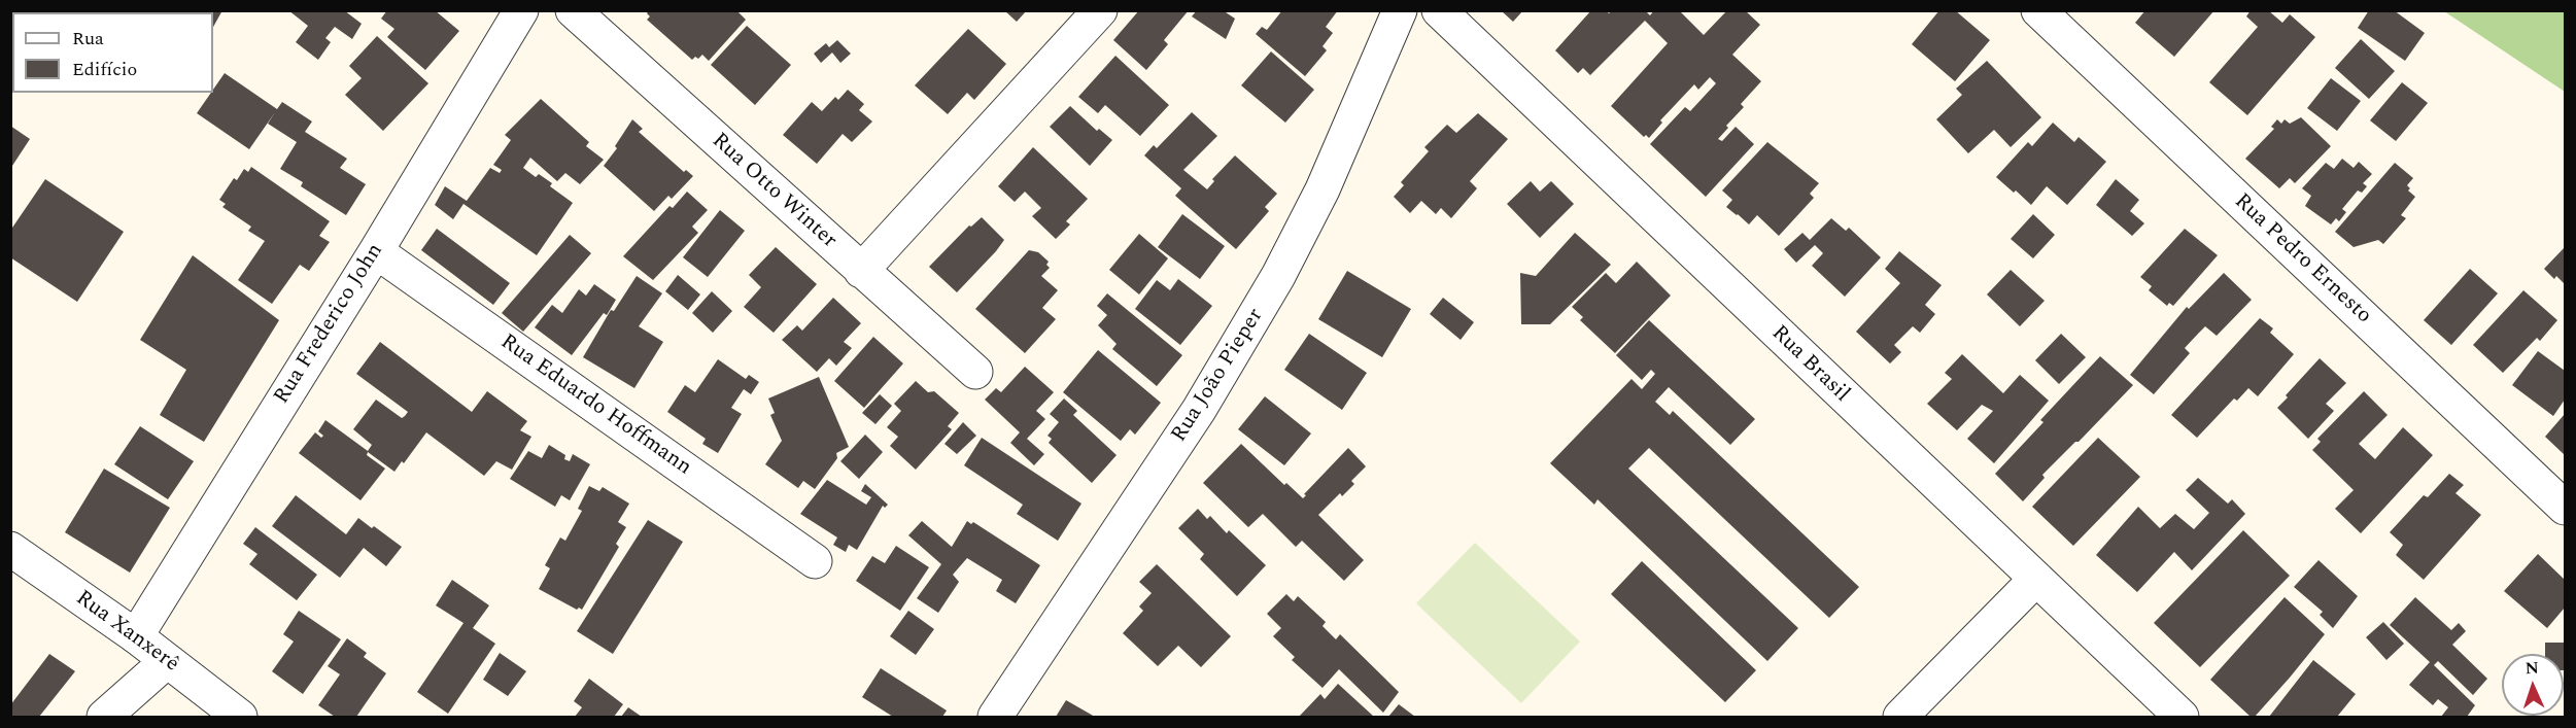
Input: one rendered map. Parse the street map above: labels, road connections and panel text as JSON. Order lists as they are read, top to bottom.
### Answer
{
  "streets": {
    "street": [
      "Rua Otto Winter",
      "Rua Pedro Ernesto",
      "Rua Frederico John",
      "Rua Brasil",
      "Rua João Pieper",
      "Rua Eduardo Hoffmann",
      "Rua Xanxerê"
    ]
  },
  "crossings": [
    ["Rua Frederico John", "Rua Eduardo Hoffmann"],
    ["Rua Frederico John", "Rua Xanxerê"]
  ],
  "legend": ["Rua", "Edifício"],
  "north": "top"
}
